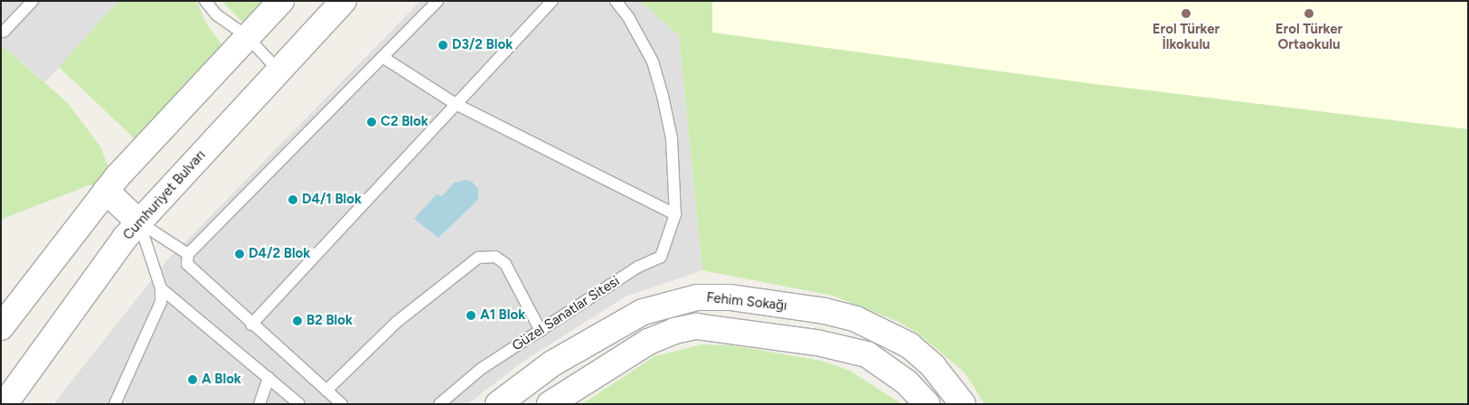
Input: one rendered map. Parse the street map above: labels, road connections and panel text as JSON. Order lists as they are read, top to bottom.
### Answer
{
  "streets": {
    "street": ["Cumhuriyet Bulvarı", "Fehim Sokağı"],
    "lane": ["Güzel Sanatlar Sitesi"]
  },
  "places": [
    "Erol Türker İlkokulu",
    "Erol Türker Ortaokulu",
    "D3/2 Blok",
    "C2 Blok",
    "D4/1 Blok",
    "D4/2 Blok",
    "A1 Blok",
    "B2 Blok",
    "A Blok"
  ]
}
